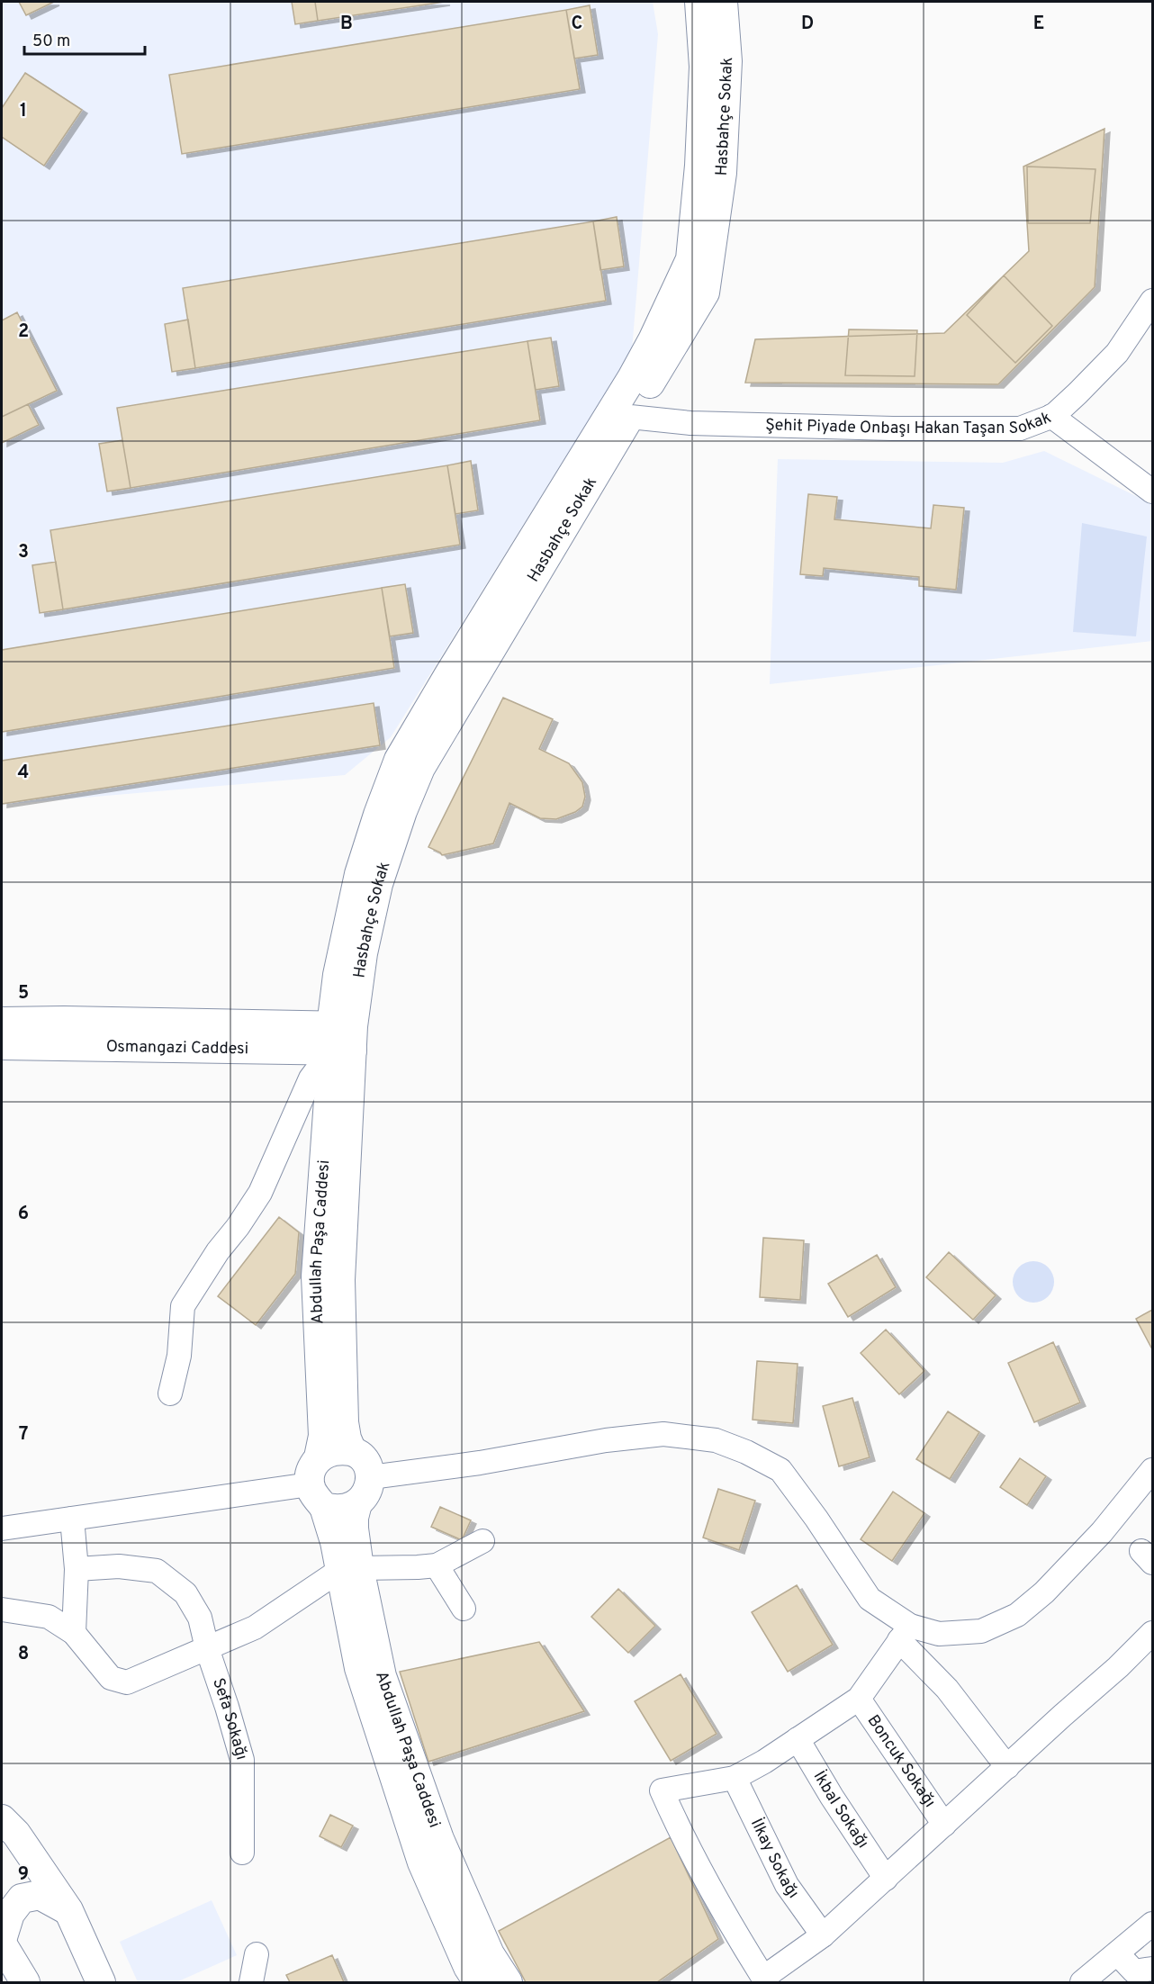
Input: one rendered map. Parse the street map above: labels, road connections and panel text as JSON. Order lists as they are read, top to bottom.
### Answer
{
  "streets": {
    "main road": ["Hasbahçe Sokak", "Osmangazi Caddesi", "Abdullah Paşa Caddesi"],
    "street": [
      "Şehit Piyade Onbaşı Hakan Taşan Sokak",
      "Sefa Sokağı",
      "Boncuk Sokağı",
      "İkbal Sokağı",
      "İlkay Sokağı"
    ]
  },
  "crossings": [
    ["Hasbahçe Sokak", "Şehit Piyade Onbaşı Hakan Taşan Sokak"],
    ["Hasbahçe Sokak", "Osmangazi Caddesi"],
    ["Hasbahçe Sokak", "Abdullah Paşa Caddesi"],
    ["Osmangazi Caddesi", "Abdullah Paşa Caddesi"]
  ],
  "scale_bar": "50 m",
  "grid": {
    "columns": [
      "B",
      "C",
      "D",
      "E"
    ],
    "rows": [
      "1",
      "2",
      "3",
      "4",
      "5",
      "6",
      "7",
      "8",
      "9"
    ]
  }
}
